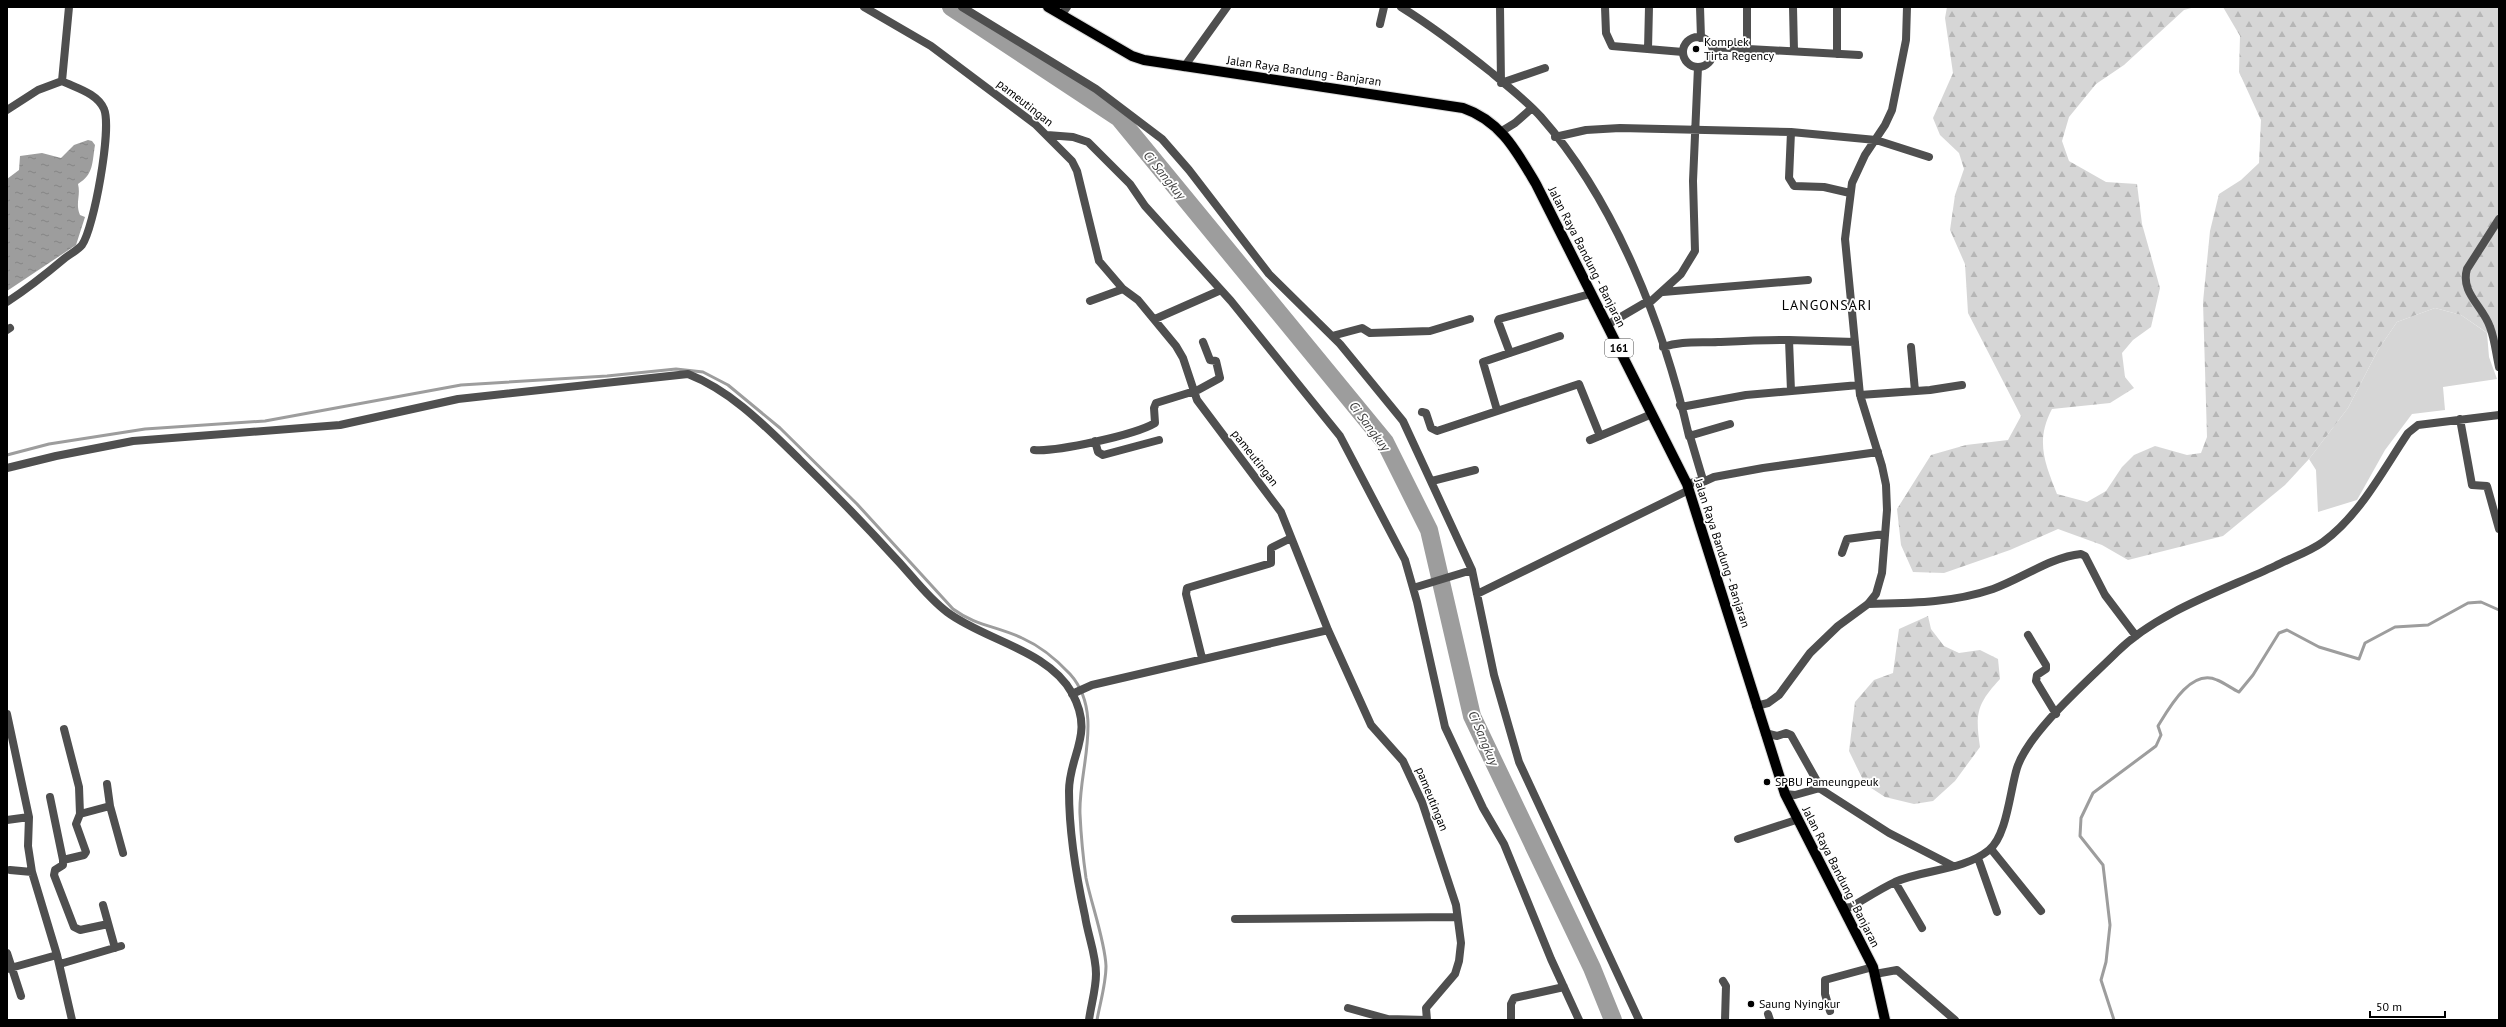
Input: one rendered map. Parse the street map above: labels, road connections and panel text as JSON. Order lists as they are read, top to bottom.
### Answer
{
  "streets": {
    "main road": ["Jalan Raya Bandung - Banjaran", "161"],
    "street": ["pameutingan"]
  },
  "districts": ["LANGONSARI"],
  "water": ["Ci Sangkuy"],
  "places": ["Komplek Tirta Regency", "SPBU Pameungpeuk", "Saung Nyingkur"],
  "scale_bar": "50 m"
}
